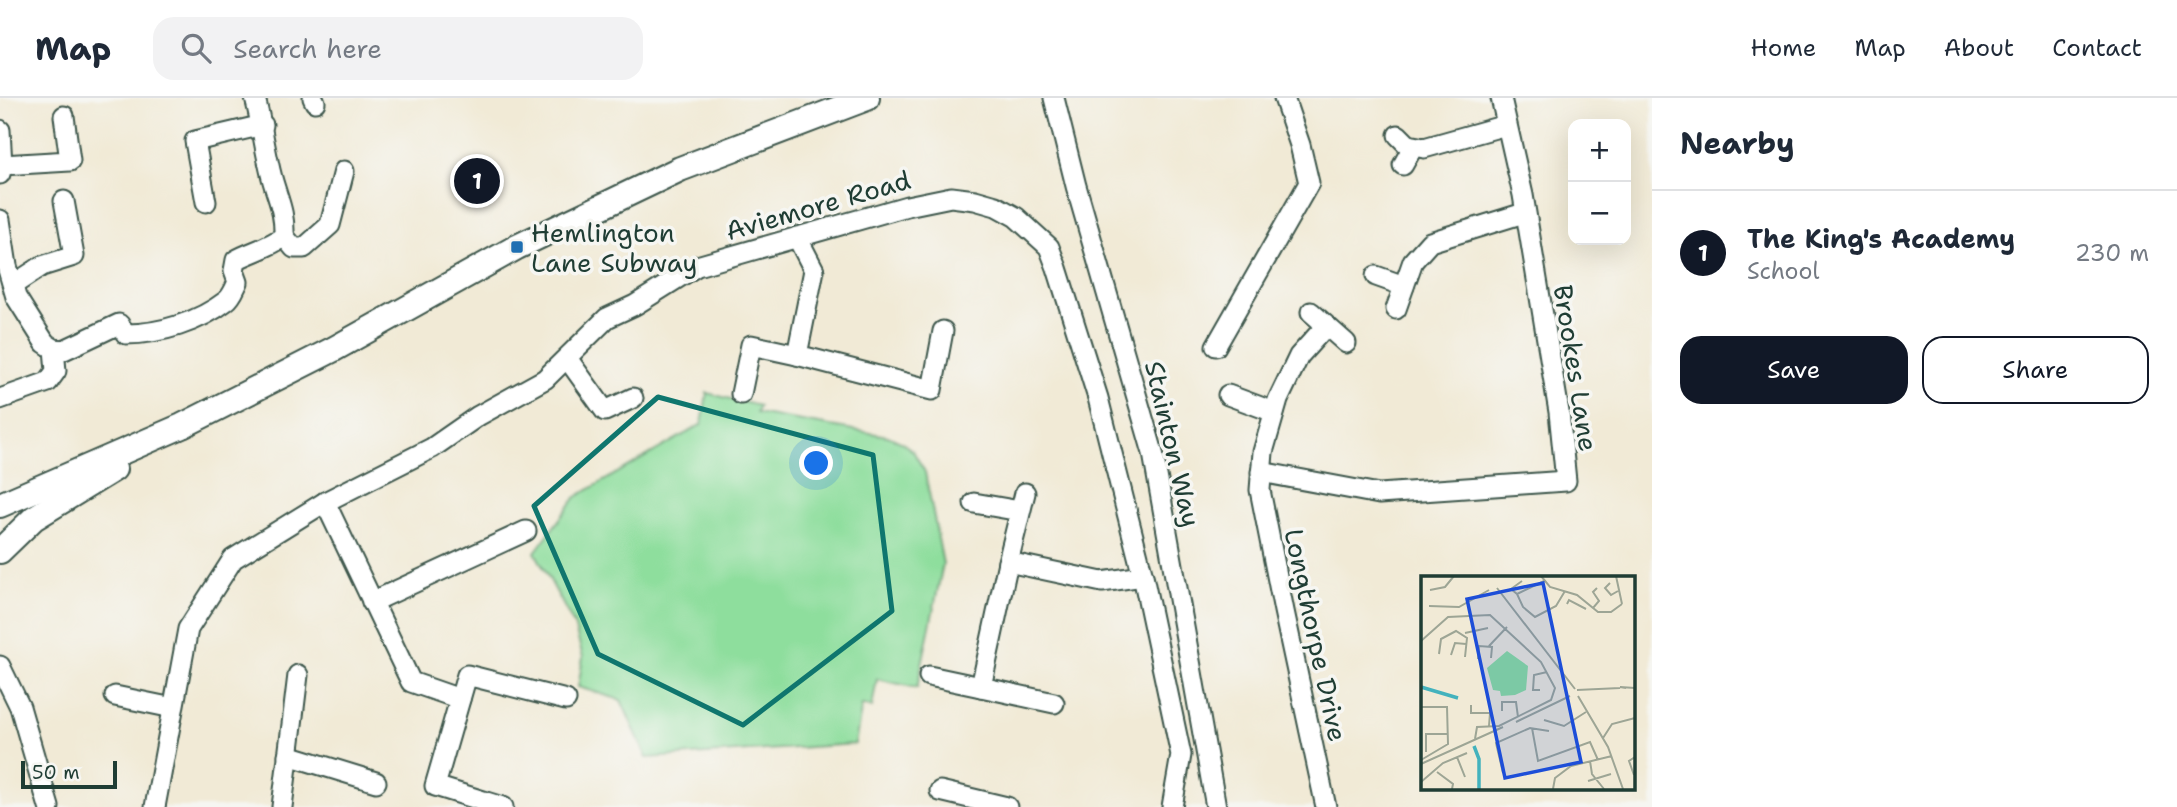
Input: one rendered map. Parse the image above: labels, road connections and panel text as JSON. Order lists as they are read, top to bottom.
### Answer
{
  "streets": {
    "street": [
      "Aviemore Road",
      "Brookes Lane",
      "Stainton Way",
      "Longthorpe Drive"
    ]
  },
  "crossings": [
    ["Brookes Lane", "Longthorpe Drive"]
  ],
  "places": {
    "transit": ["Hemlington Lane Subway"]
  },
  "scale_bar": "50 m",
  "page": {
    "header": "Map",
    "search": "Search here",
    "nav": [
      "Home",
      "Map",
      "About",
      "Contact"
    ],
    "heading": "Nearby",
    "map_buttons": ["+", "−"],
    "pins": "1",
    "list": [
      {
        "mark": "1",
        "name": "The King's Academy",
        "note": "School",
        "value": "230 m"
      }
    ],
    "buttons": ["Save", "Share"],
    "scale": "50 m"
  }
}
